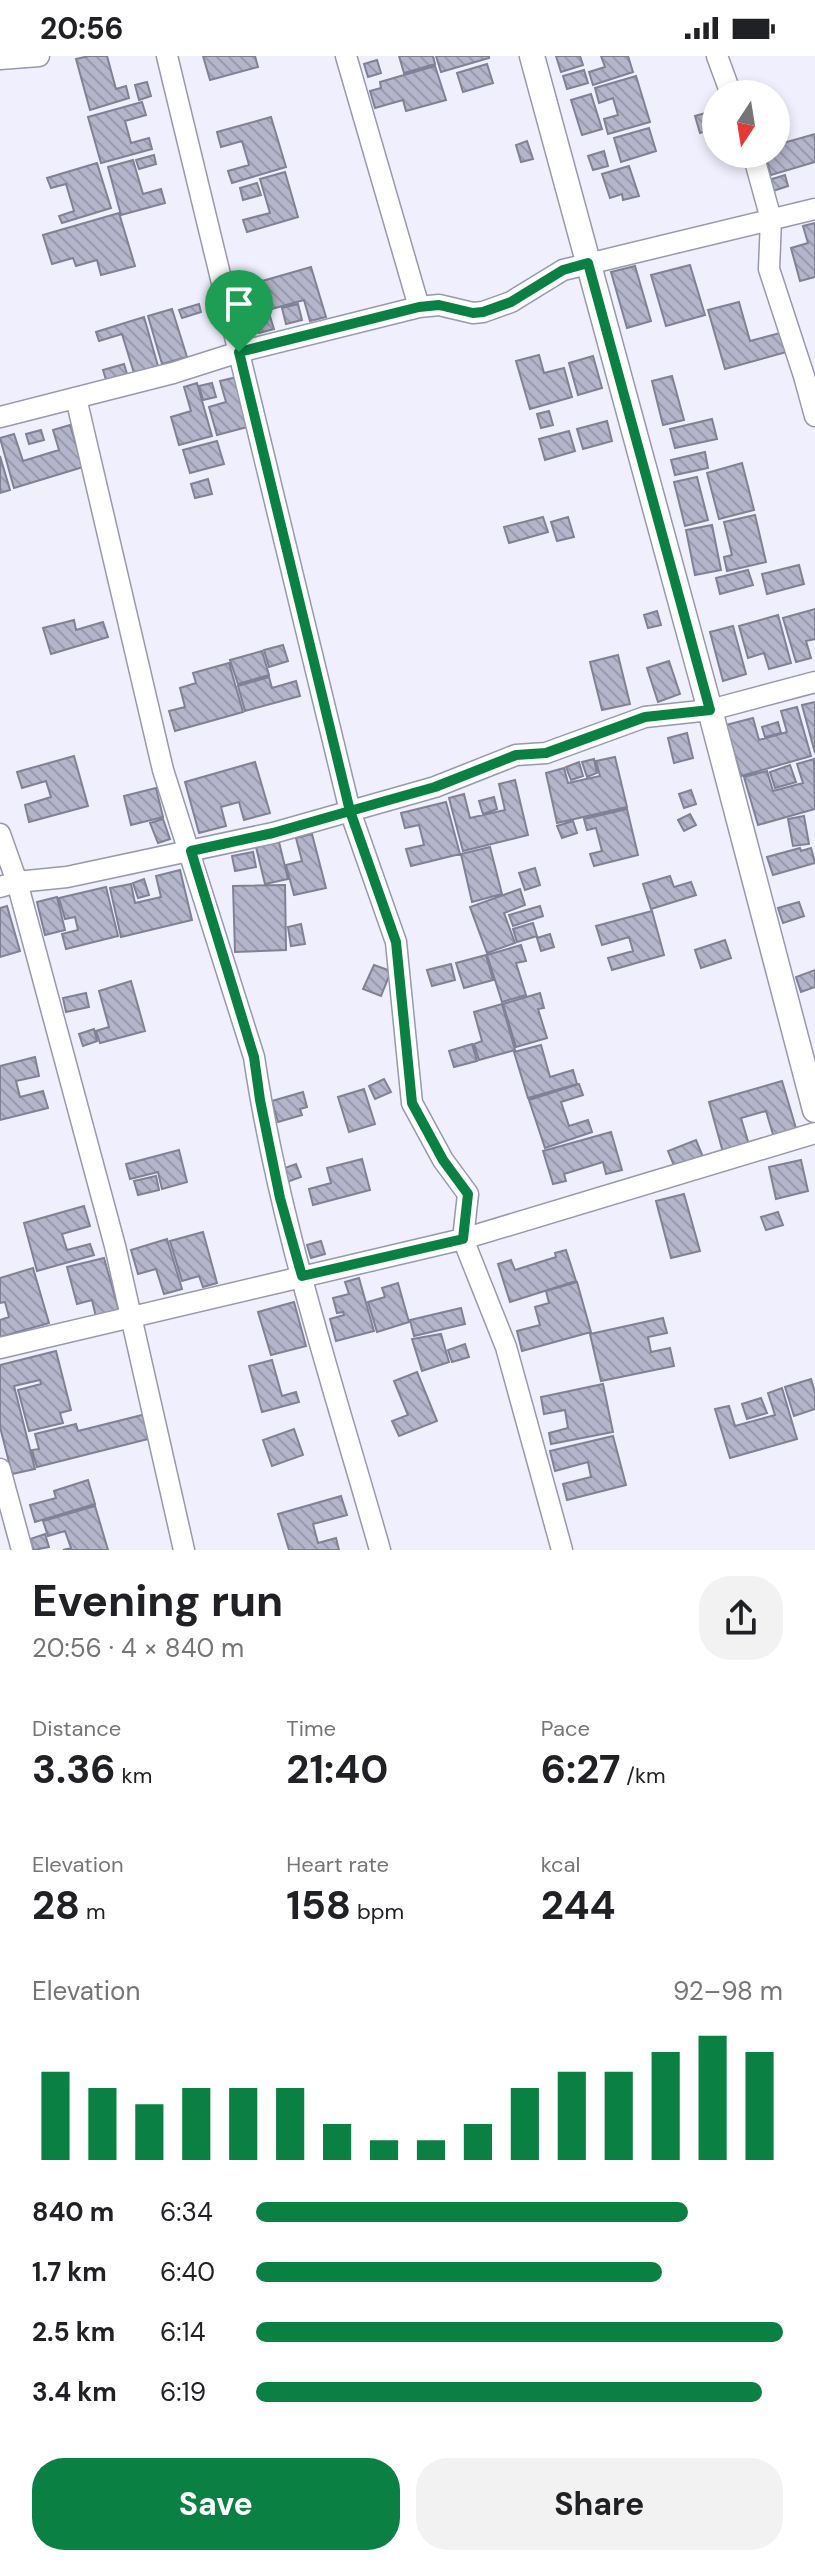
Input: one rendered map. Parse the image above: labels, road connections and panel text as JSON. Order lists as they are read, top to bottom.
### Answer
{
  "north": "bottom",
  "page": {
    "status": "20:56",
    "heading": ["Evening run", "20:56 · 4 × 840 m"],
    "stats": [
      ["Distance", "3.36 km"],
      ["Time", "21:40"],
      ["Pace", "6:27 /km"],
      ["Elevation", "28 m"],
      ["Heart rate", "158 bpm"],
      ["kcal", "244"]
    ],
    "chart": ["Elevation", "92–98 m"],
    "list": [
      {
        "name": "840 m",
        "note": "6:34"
      },
      {
        "name": "1.7 km",
        "note": "6:40"
      },
      {
        "name": "2.5 km",
        "note": "6:14"
      },
      {
        "name": "3.4 km",
        "note": "6:19"
      }
    ],
    "buttons": ["Save", "Share"]
  }
}
